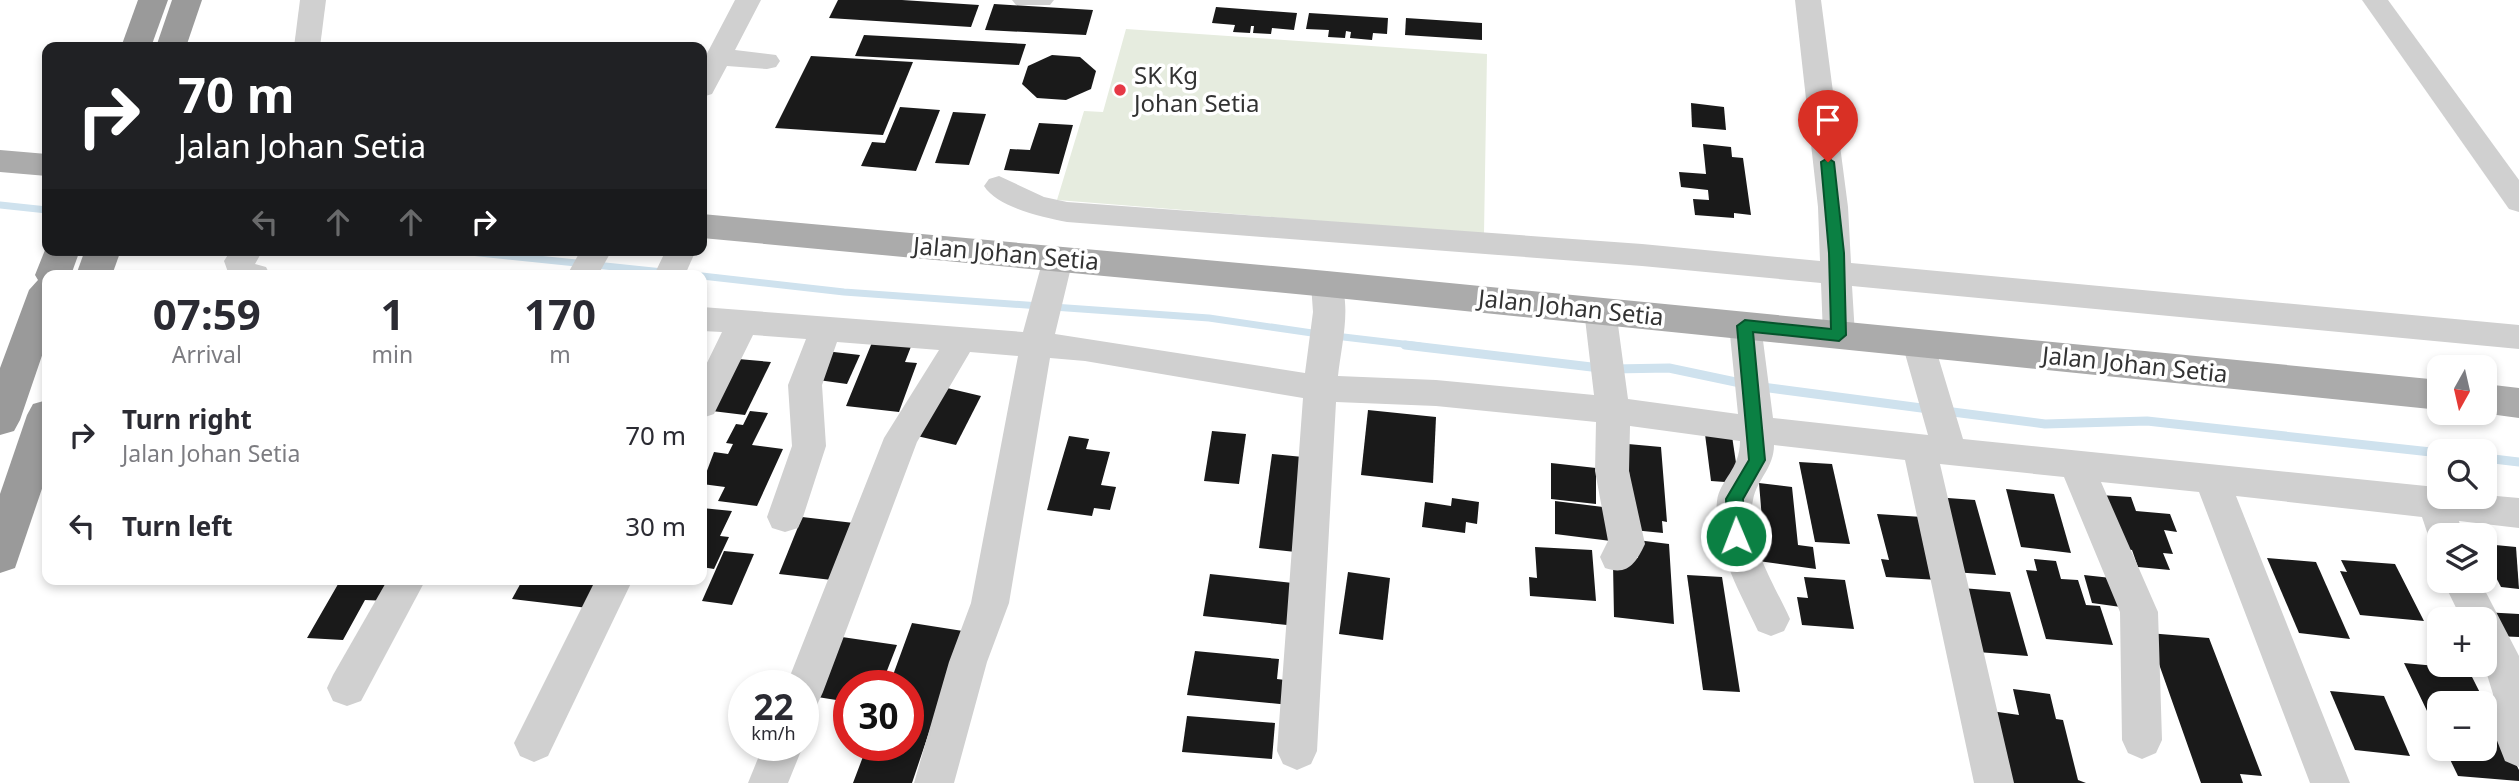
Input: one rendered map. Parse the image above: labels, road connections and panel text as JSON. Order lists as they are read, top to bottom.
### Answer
{
  "streets": {
    "main road": ["Jalan Johan Setia"]
  },
  "places": ["SK Kg Johan Setia"],
  "north": "bottom",
  "page": {
    "turn": ["70 m", "Jalan Johan Setia"],
    "eta": [
      "07:59",
      "Arrival",
      "1",
      "min",
      "170",
      "m"
    ],
    "map_buttons": ["+", "−"],
    "list": [
      {
        "name": "Turn right",
        "note": "Jalan Johan Setia",
        "value": "70 m"
      },
      {
        "name": "Turn left",
        "value": "30 m"
      }
    ],
    "speed": "22 km/h",
    "limit": "30"
  }
}
